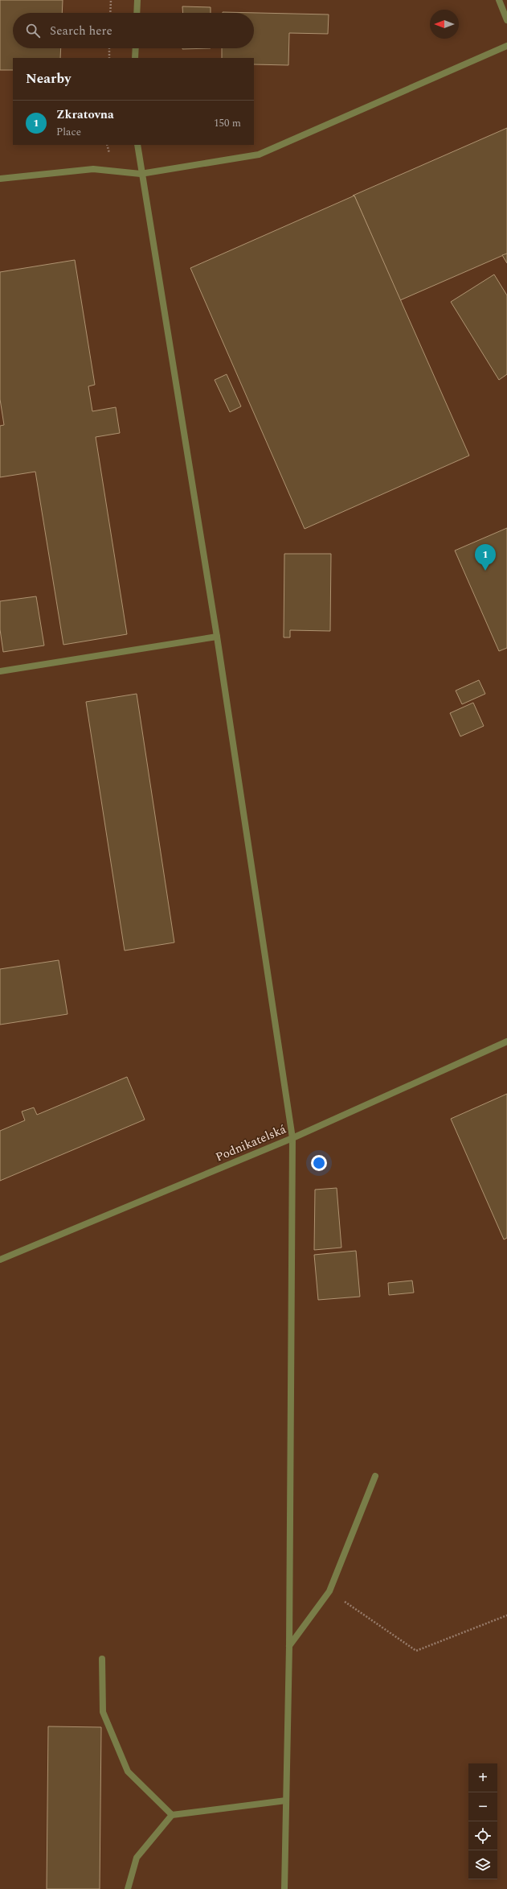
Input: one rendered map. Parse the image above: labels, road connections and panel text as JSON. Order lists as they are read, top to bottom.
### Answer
{
  "streets": {
    "lane": ["Podnikatelská"]
  },
  "north": "left",
  "page": {
    "search": "Search here",
    "heading": "Nearby",
    "list": [
      {
        "mark": "1",
        "name": "Zkratovna",
        "note": "Place",
        "value": "150 m"
      }
    ],
    "pins": "1",
    "map_buttons": ["+", "−"]
  }
}
